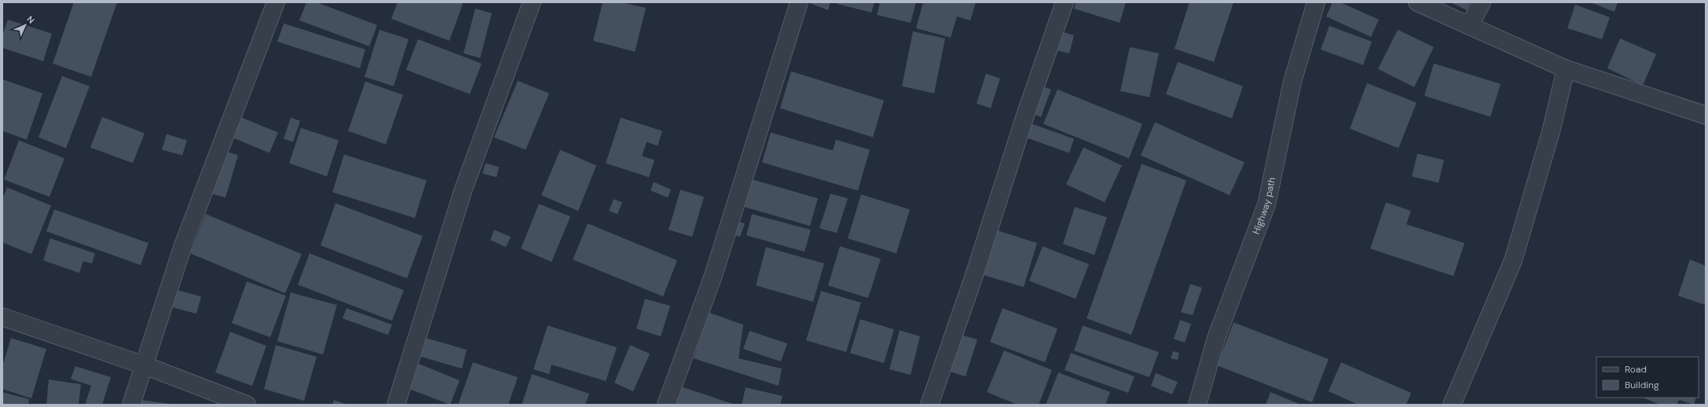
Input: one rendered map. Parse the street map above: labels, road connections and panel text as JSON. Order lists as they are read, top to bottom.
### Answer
{
  "streets": {
    "street": ["Highway path"]
  },
  "legend": ["Road", "Building"],
  "north": "top right"
}
